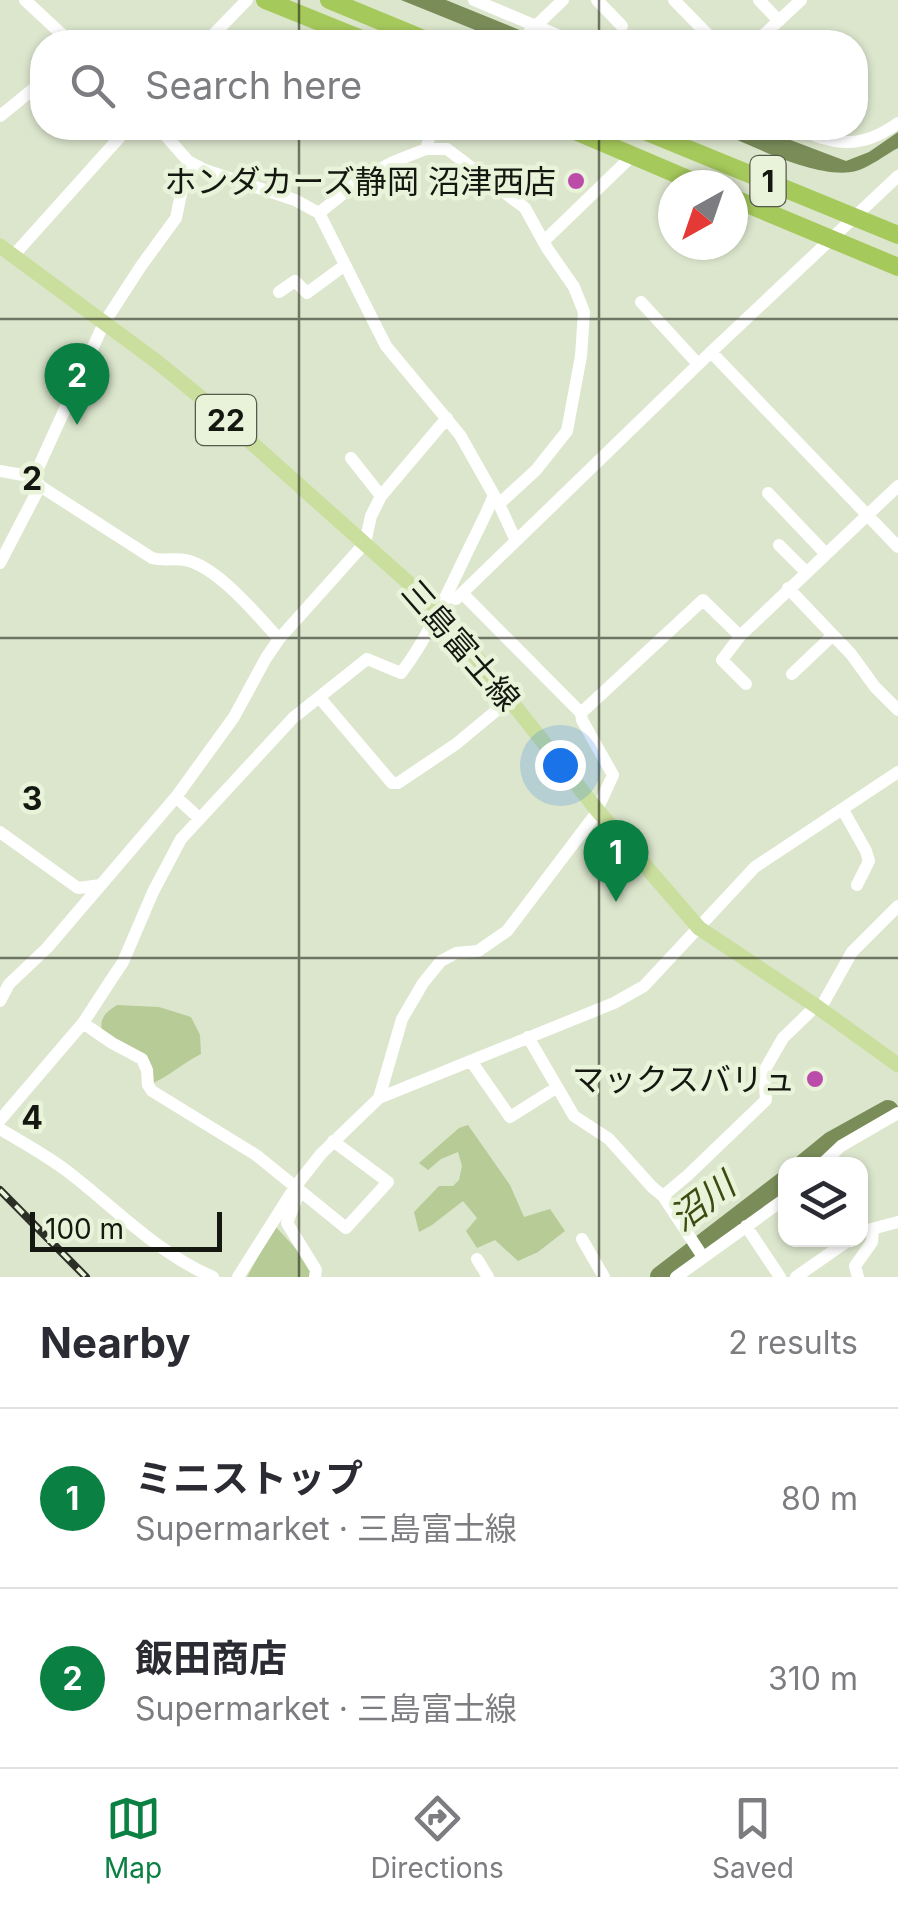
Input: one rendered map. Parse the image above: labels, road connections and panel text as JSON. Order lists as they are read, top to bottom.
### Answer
{
  "streets": {
    "highway": ["1"],
    "main road": ["22", "三島富士線"]
  },
  "water": ["沼川"],
  "places": ["ホンダカーズ静岡 沼津西店", "マックスバリュ"],
  "scale_bar": "100 m",
  "north": "bottom left",
  "page": {
    "search": "Search here",
    "pins": ["2", "1"],
    "scale": "100 m",
    "heading": ["Nearby", "2 results"],
    "list": [
      {
        "mark": "1",
        "name": "ミニストップ",
        "note": "Supermarket · 三島富士線",
        "value": "80 m"
      },
      {
        "mark": "2",
        "name": "飯田商店",
        "note": "Supermarket · 三島富士線",
        "value": "310 m"
      }
    ],
    "nav": ["Map", "Directions", "Saved"]
  },
  "grid": {
    "rows": ["2", "3", "4"]
  }
}
